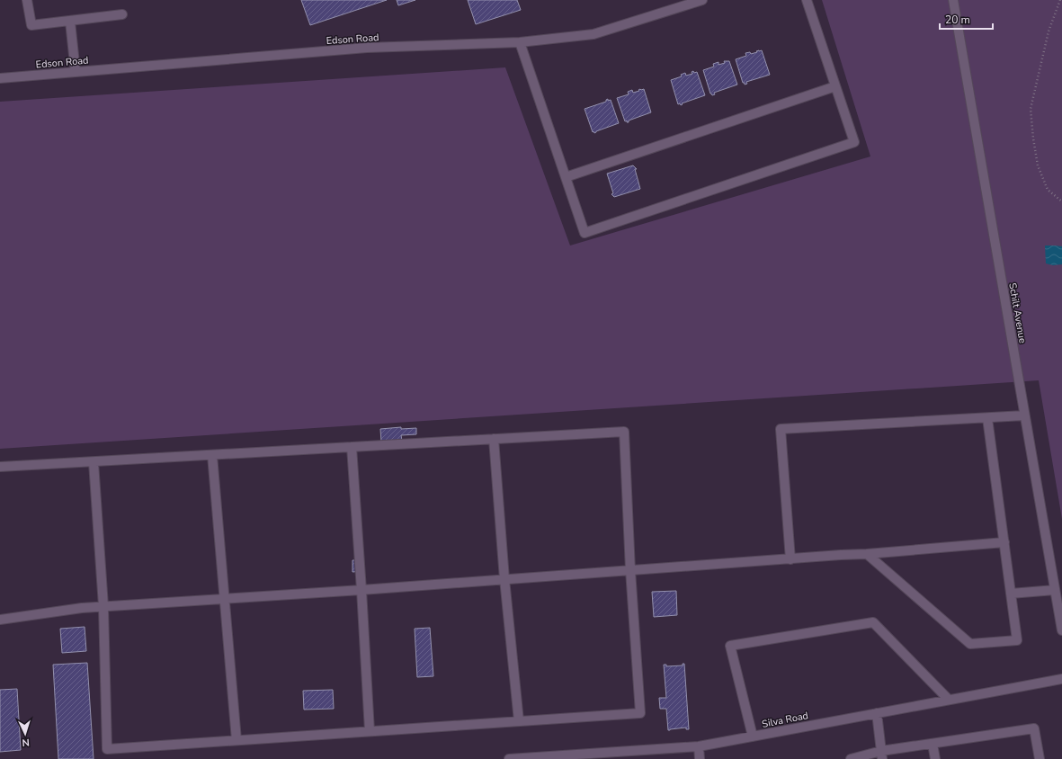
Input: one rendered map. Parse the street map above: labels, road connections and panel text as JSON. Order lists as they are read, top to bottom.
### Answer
{
  "streets": {
    "street": ["Edson Road", "Schilt Avenue", "Silva Road"]
  },
  "scale_bar": "20 m",
  "north": "bottom"
}
